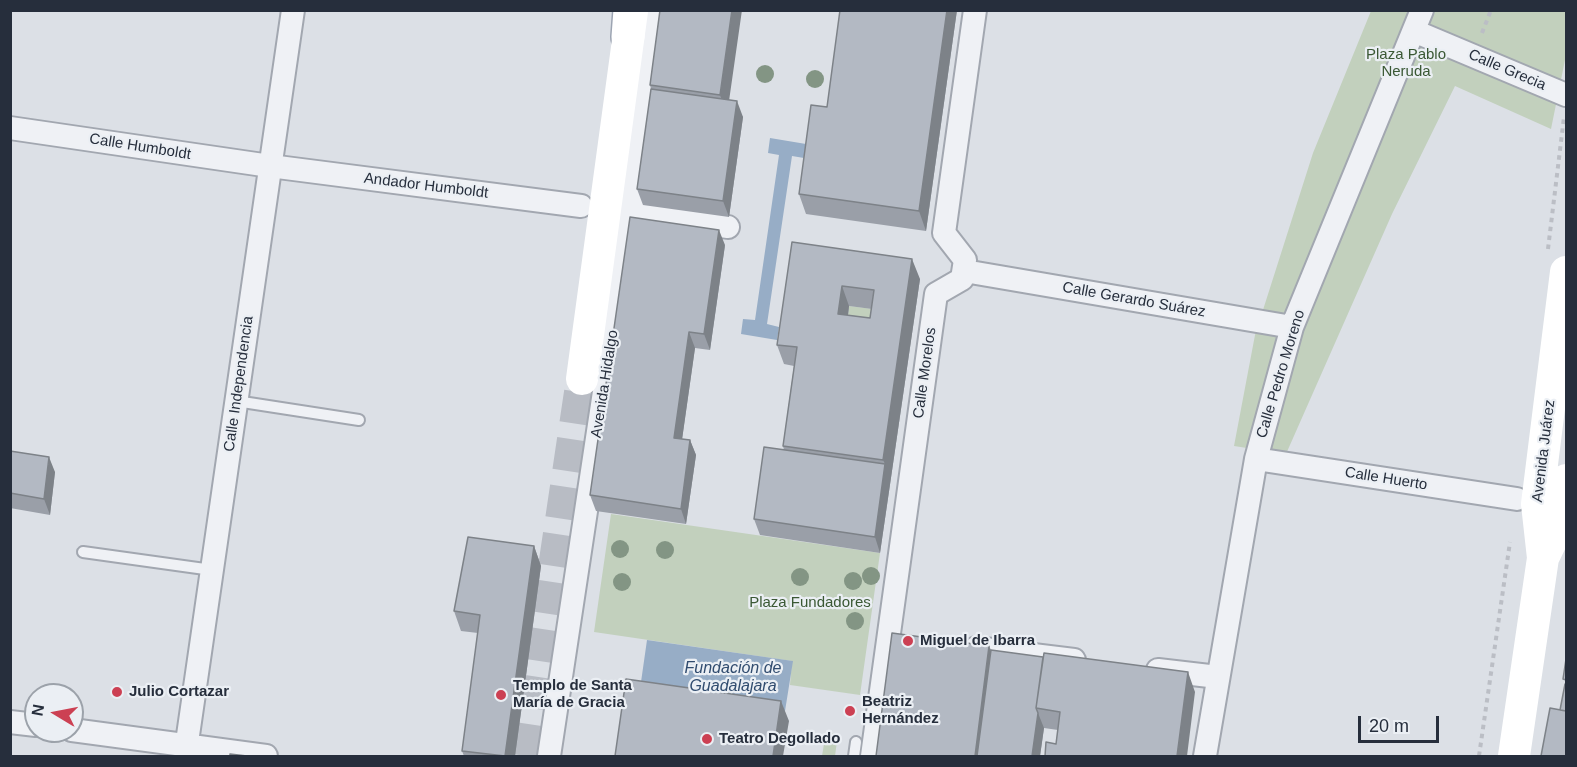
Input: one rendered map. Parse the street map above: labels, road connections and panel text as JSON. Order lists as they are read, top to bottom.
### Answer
{
  "streets": {
    "main road": ["Avenida Hidalgo", "Avenida Juárez"],
    "street": [
      "Calle Grecia",
      "Calle Humboldt",
      "Andador Humboldt",
      "Calle Gerardo Suárez",
      "Calle Morelos",
      "Calle Pedro Moreno",
      "Calle Independencia",
      "Calle Huerto"
    ]
  },
  "crossings": [
    ["Calle Grecia", "Calle Pedro Moreno"],
    ["Calle Humboldt", "Andador Humboldt"],
    ["Calle Humboldt", "Calle Independencia"],
    ["Andador Humboldt", "Calle Independencia"],
    ["Calle Gerardo Suárez", "Calle Pedro Moreno"],
    ["Calle Pedro Moreno", "Calle Huerto"]
  ],
  "water": ["Fundación de Guadalajara"],
  "parks": ["Plaza Pablo Neruda", "Plaza Fundadores"],
  "places": [
    "Miguel de Ibarra",
    "Julio Cortazar",
    "Templo de Santa María de Gracia",
    "Beatriz Hernández",
    "Teatro Degollado"
  ],
  "scale_bar": "20 m",
  "north": "left"
}
